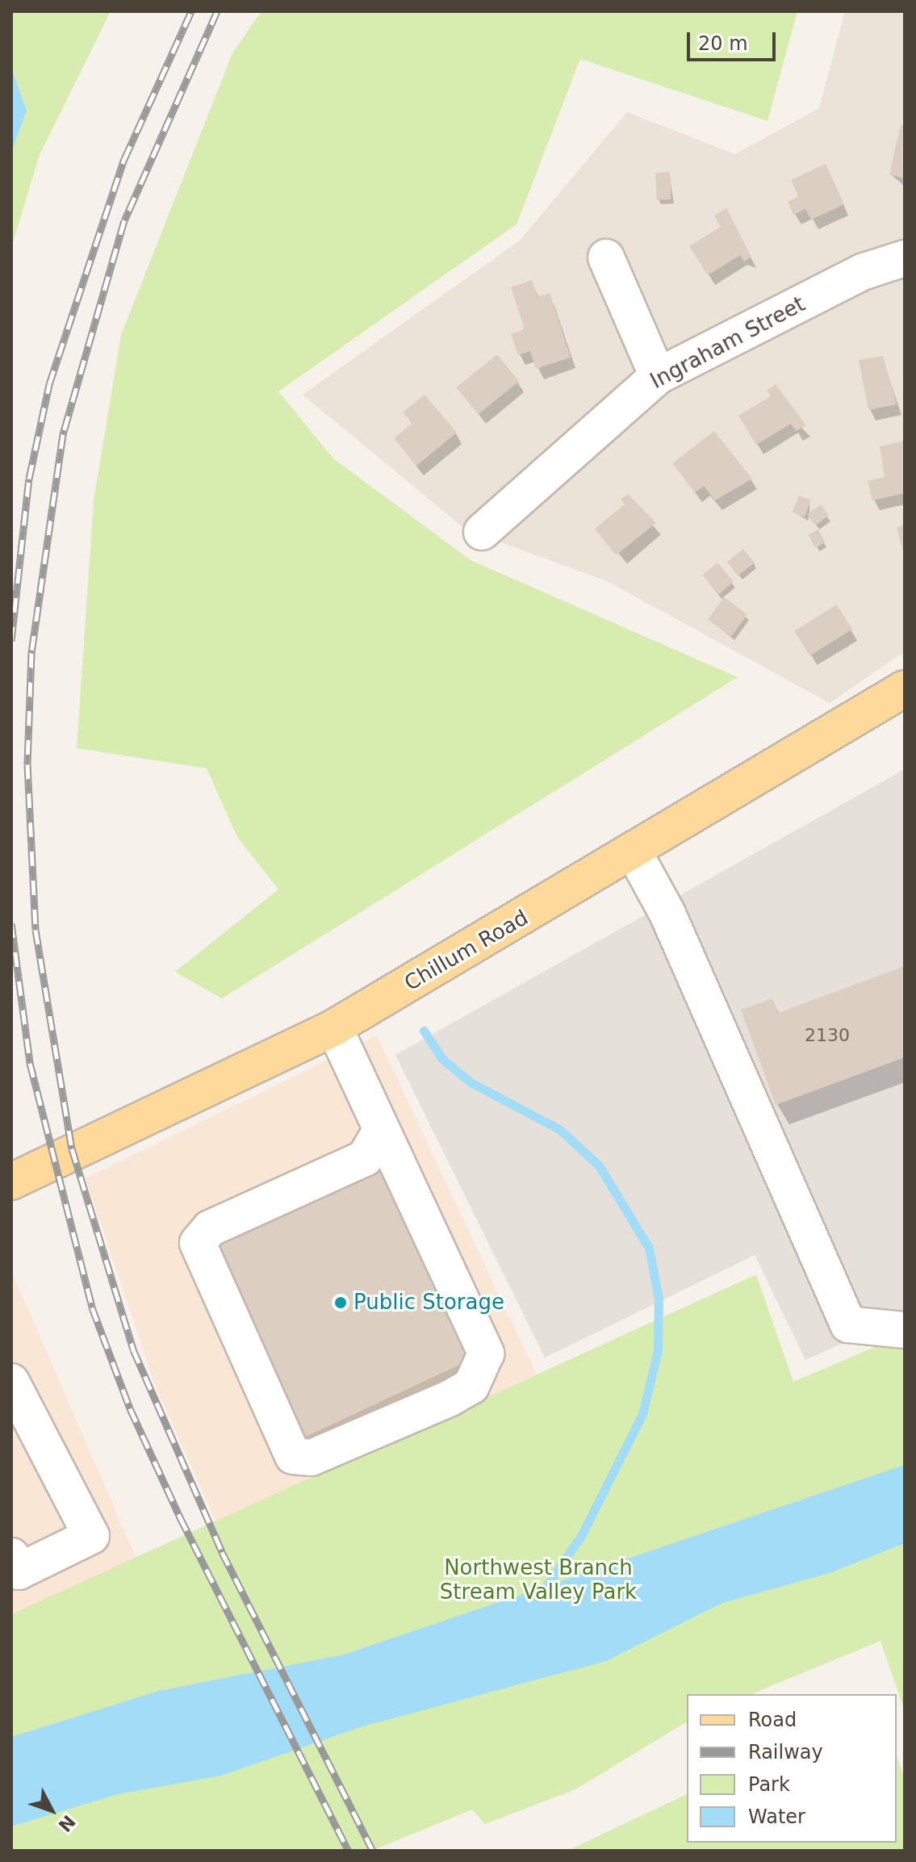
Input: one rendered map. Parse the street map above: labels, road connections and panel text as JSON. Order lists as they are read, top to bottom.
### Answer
{
  "streets": {
    "main road": ["Chillum Road"],
    "street": ["Ingraham Street"]
  },
  "parks": ["Northwest Branch Stream Valley Park"],
  "places": ["Public Storage"],
  "house_numbers": ["2130"],
  "legend": [
    "Road",
    "Railway",
    "Park",
    "Water"
  ],
  "scale_bar": "20 m",
  "north": "bottom right"
}
